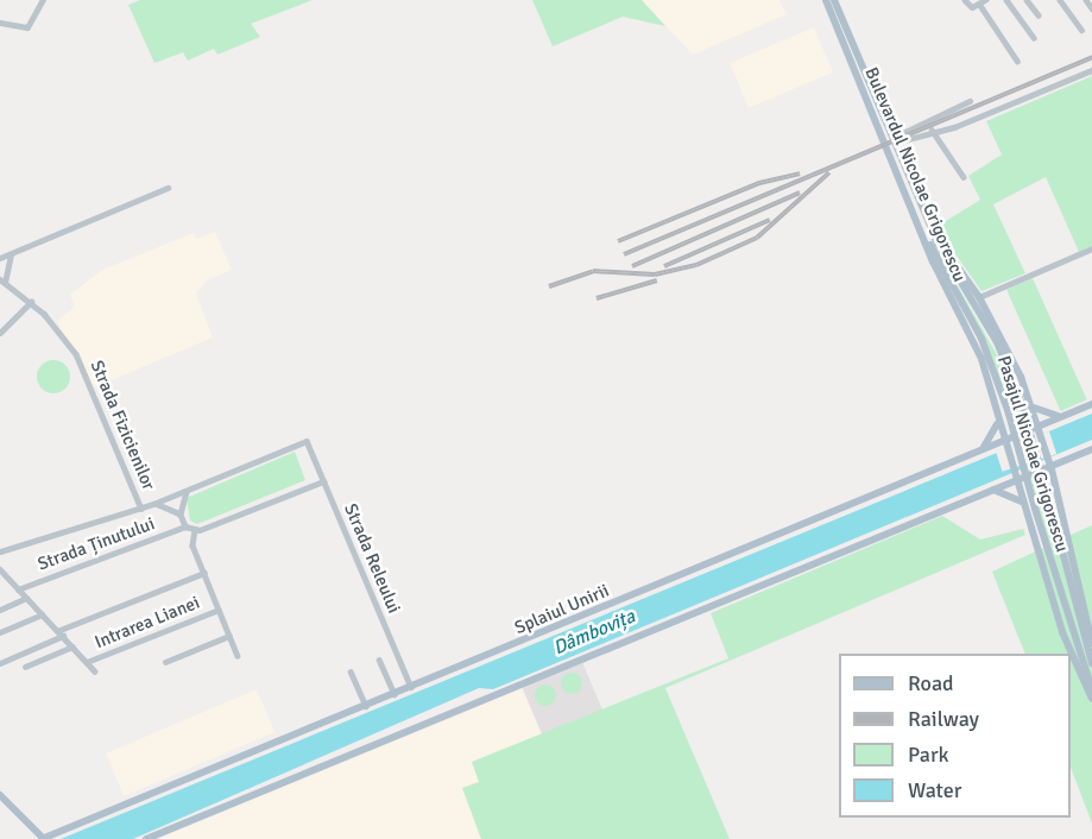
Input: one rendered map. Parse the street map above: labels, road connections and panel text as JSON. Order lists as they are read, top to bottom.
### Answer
{
  "streets": {
    "main road": ["Bulevardul Nicolae Grigorescu", "Pasajul Nicolae Grigorescu", "Splaiul Unirii"],
    "street": [
      "Strada Fizicienilor",
      "Strada Ținutului",
      "Strada Releului",
      "Intrarea Lianei"
    ]
  },
  "crossings": [
    ["Bulevardul Nicolae Grigorescu", "Pasajul Nicolae Grigorescu"],
    ["Bulevardul Nicolae Grigorescu", "Splaiul Unirii"],
    ["Strada Releului", "Splaiul Unirii"]
  ],
  "water": ["Dâmbovița"],
  "legend": [
    "Road",
    "Railway",
    "Park",
    "Water"
  ]
}
